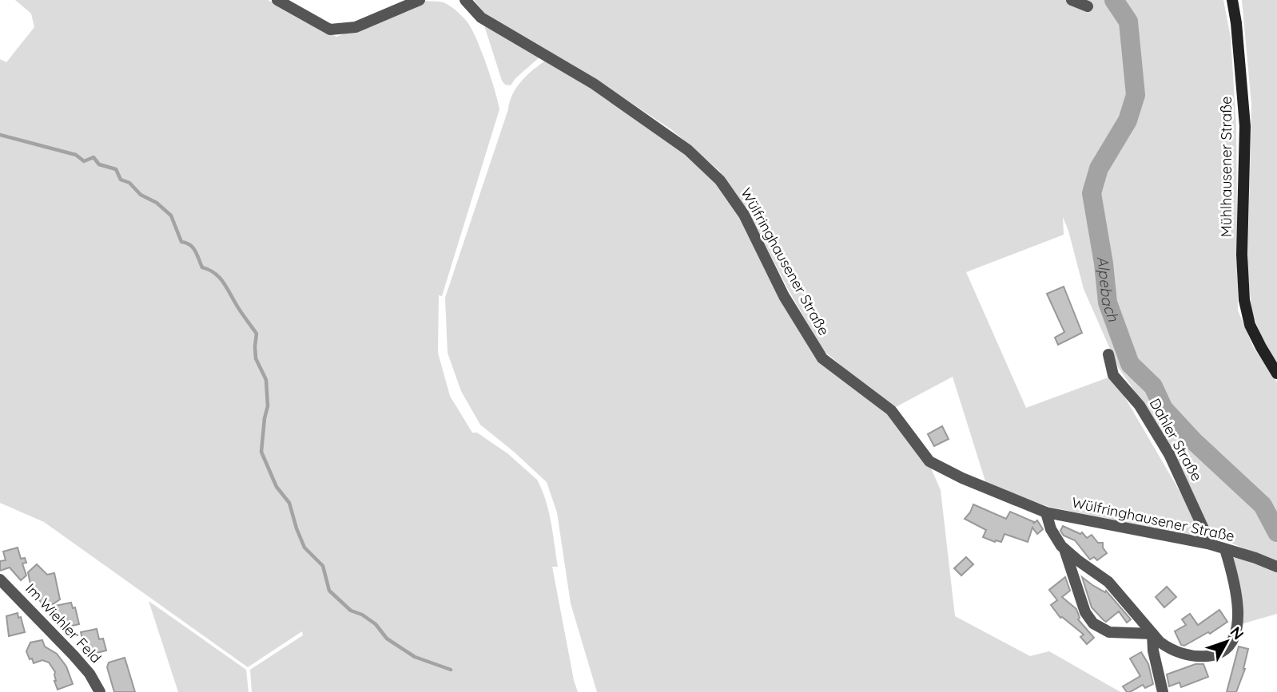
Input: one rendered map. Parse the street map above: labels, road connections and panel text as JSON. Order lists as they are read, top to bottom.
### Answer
{
  "streets": {
    "main road": ["Mühlhausener Straße"],
    "street": ["Wülfringhausener Straße", "Dahler Straße", "Im Wiehler Feld"]
  },
  "crossings": [
    ["Wülfringhausener Straße", "Dahler Straße"]
  ],
  "water": ["Alpebach"],
  "north": "top right"
}
